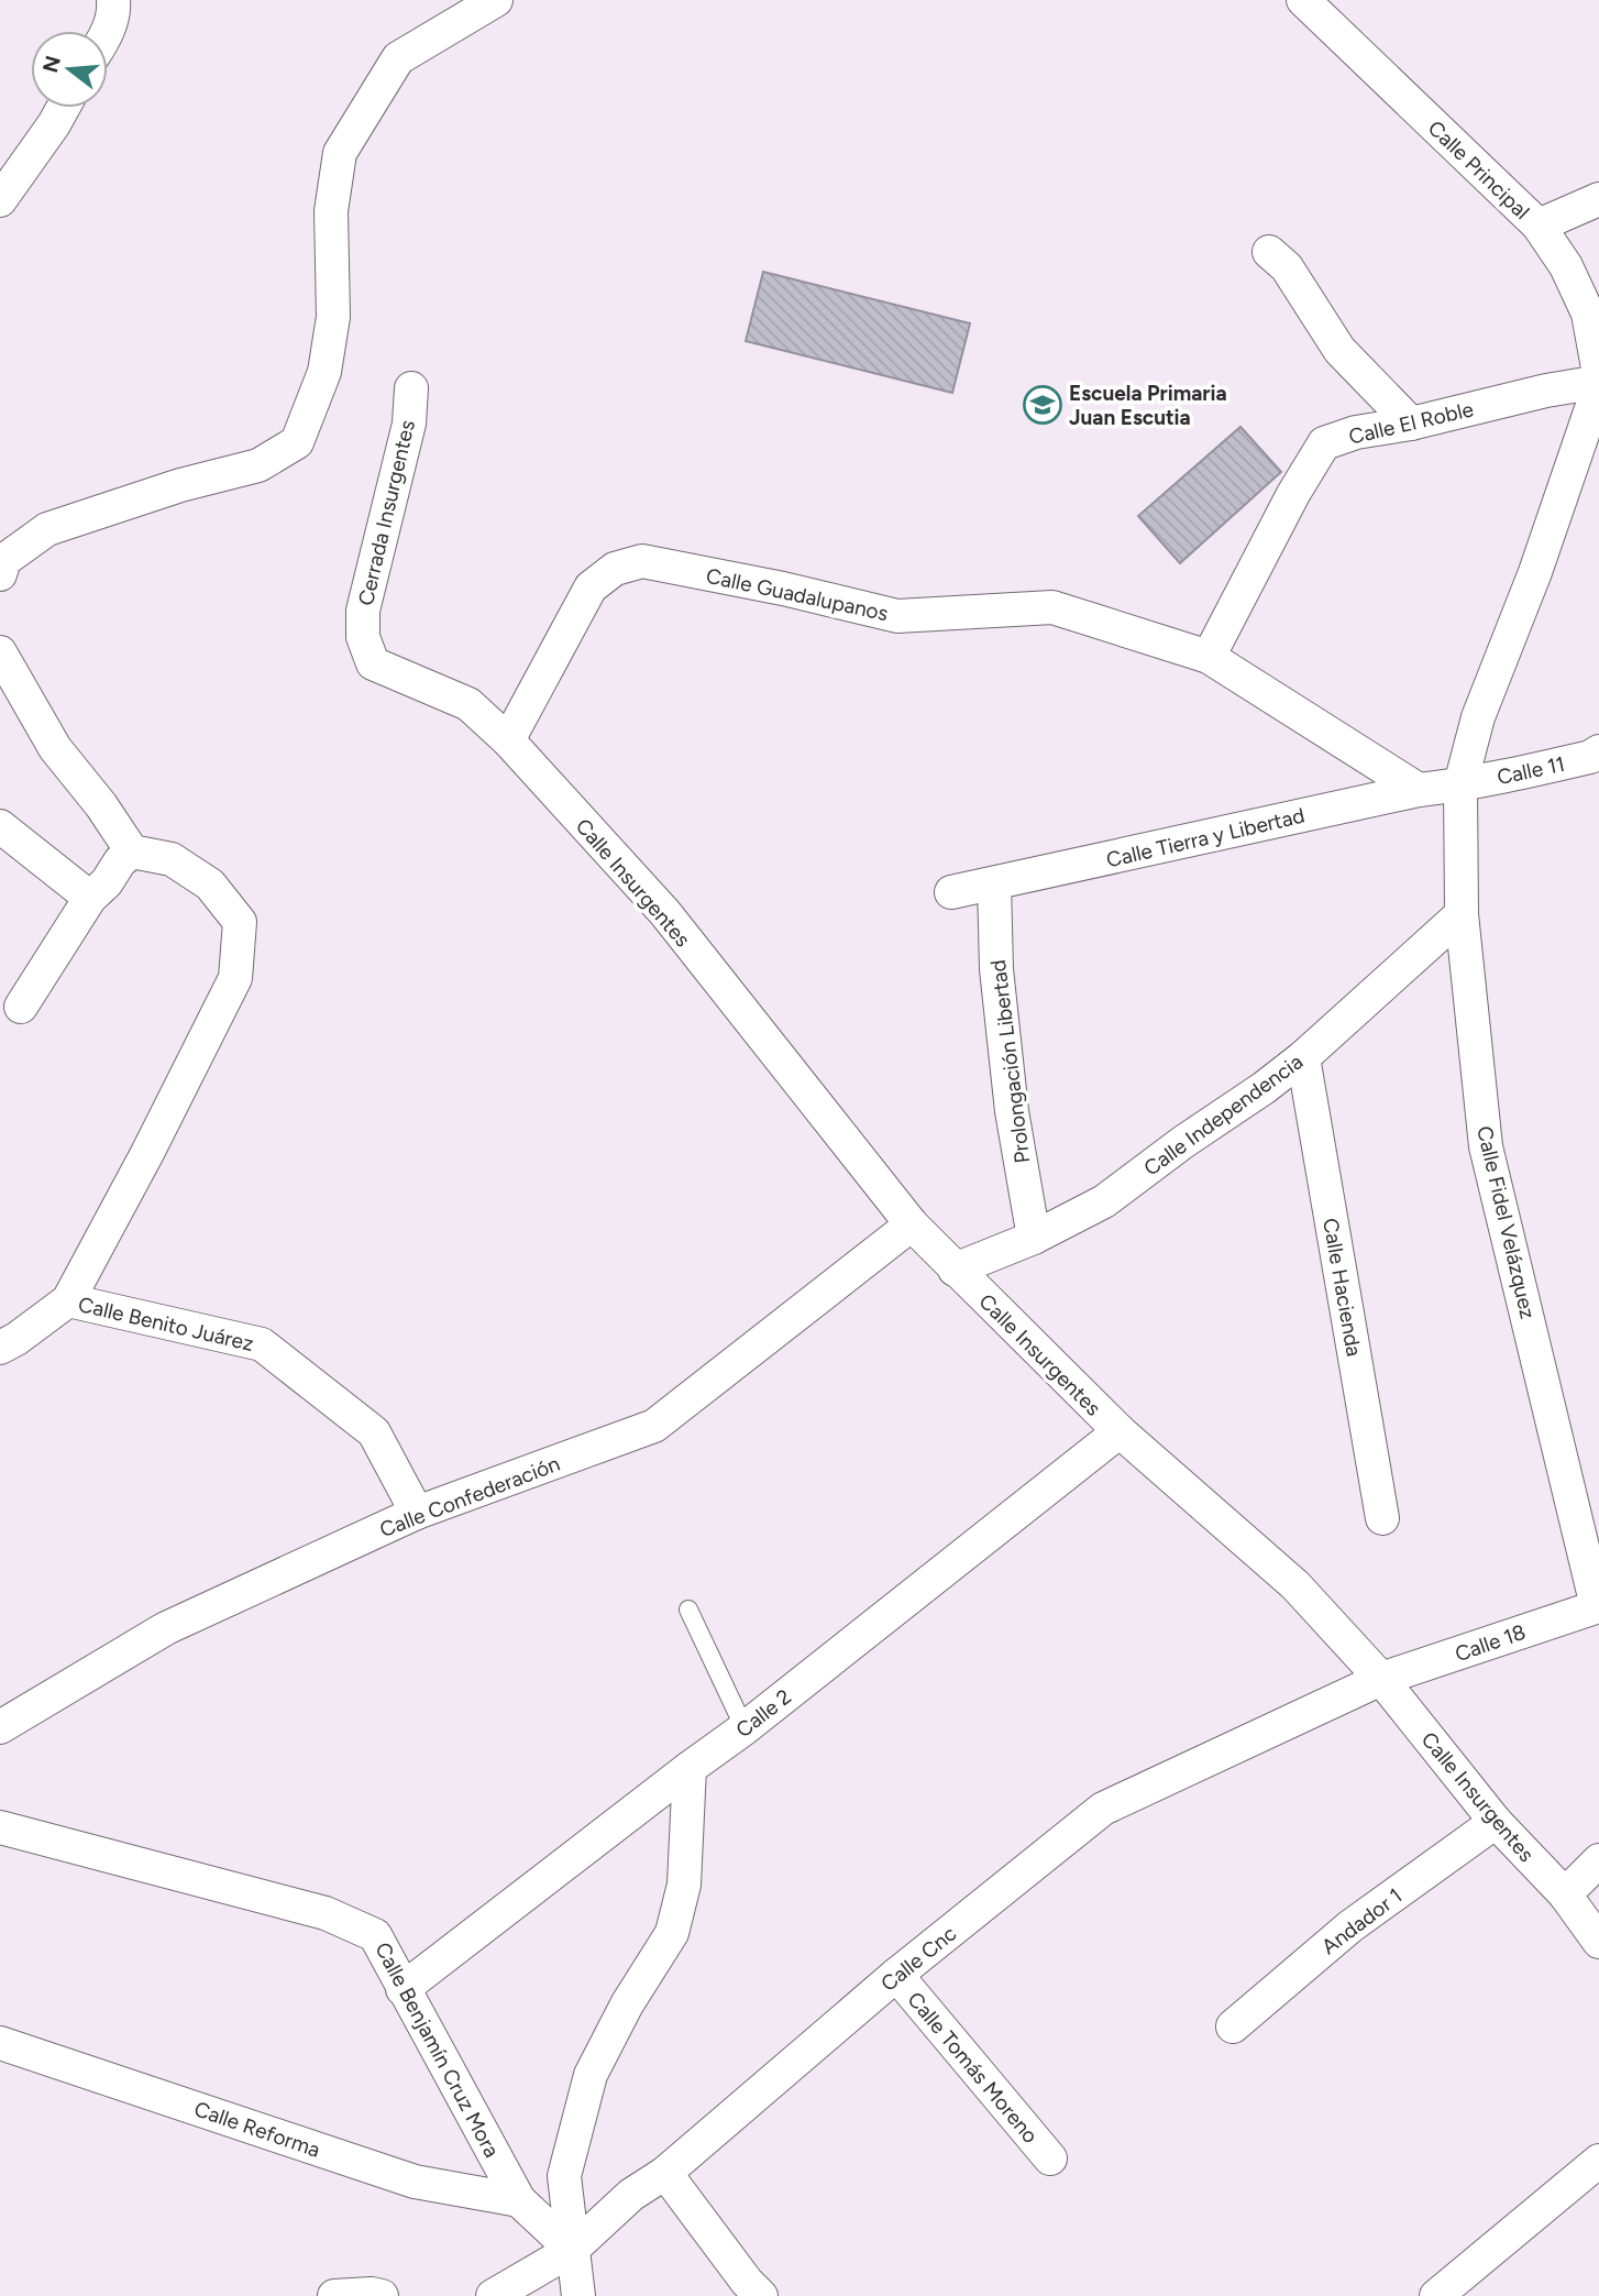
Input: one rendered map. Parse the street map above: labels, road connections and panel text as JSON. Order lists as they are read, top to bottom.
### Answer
{
  "streets": {
    "street": [
      "Calle Principal",
      "Calle El Roble",
      "Cerrada Insurgentes",
      "Calle Guadalupanos",
      "Calle 11",
      "Calle Tierra y Libertad",
      "Calle Insurgentes",
      "Prolongación Libertad",
      "Calle Independencia",
      "Calle Fidel Velázquez",
      "Calle Hacienda",
      "Calle Benito Juárez",
      "Calle Confederación",
      "Calle 18",
      "Calle 2",
      "Andador 1",
      "Calle Cnc",
      "Calle Benjamín Cruz Mora",
      "Calle Tomás Moreno",
      "Calle Reforma"
    ]
  },
  "crossings": [
    ["Calle El Roble", "Calle Guadalupanos"],
    ["Cerrada Insurgentes", "Calle Guadalupanos"],
    ["Cerrada Insurgentes", "Calle Insurgentes"],
    ["Calle Guadalupanos", "Calle Tierra y Libertad"],
    ["Calle Guadalupanos", "Calle Insurgentes"],
    ["Calle 11", "Calle Tierra y Libertad"],
    ["Calle 11", "Calle Fidel Velázquez"],
    ["Calle Tierra y Libertad", "Prolongación Libertad"],
    ["Calle Tierra y Libertad", "Calle Fidel Velázquez"],
    ["Calle Insurgentes", "Calle Independencia"],
    ["Calle Insurgentes", "Calle Confederación"],
    ["Calle Insurgentes", "Calle 18"],
    ["Calle Insurgentes", "Calle 2"],
    ["Calle Insurgentes", "Andador 1"],
    ["Calle Insurgentes", "Calle Cnc"],
    ["Prolongación Libertad", "Calle Independencia"],
    ["Calle Independencia", "Calle Fidel Velázquez"],
    ["Calle Independencia", "Calle Hacienda"],
    ["Calle Fidel Velázquez", "Calle 18"],
    ["Calle Benito Juárez", "Calle Confederación"],
    ["Calle 18", "Calle Cnc"],
    ["Calle 2", "Calle Benjamín Cruz Mora"],
    ["Calle Cnc", "Calle Benjamín Cruz Mora"],
    ["Calle Cnc", "Calle Tomás Moreno"],
    ["Calle Benjamín Cruz Mora", "Calle Reforma"]
  ],
  "places": {
    "school or university": ["Escuela Primaria Juan Escutia"]
  },
  "north": "left"
}
